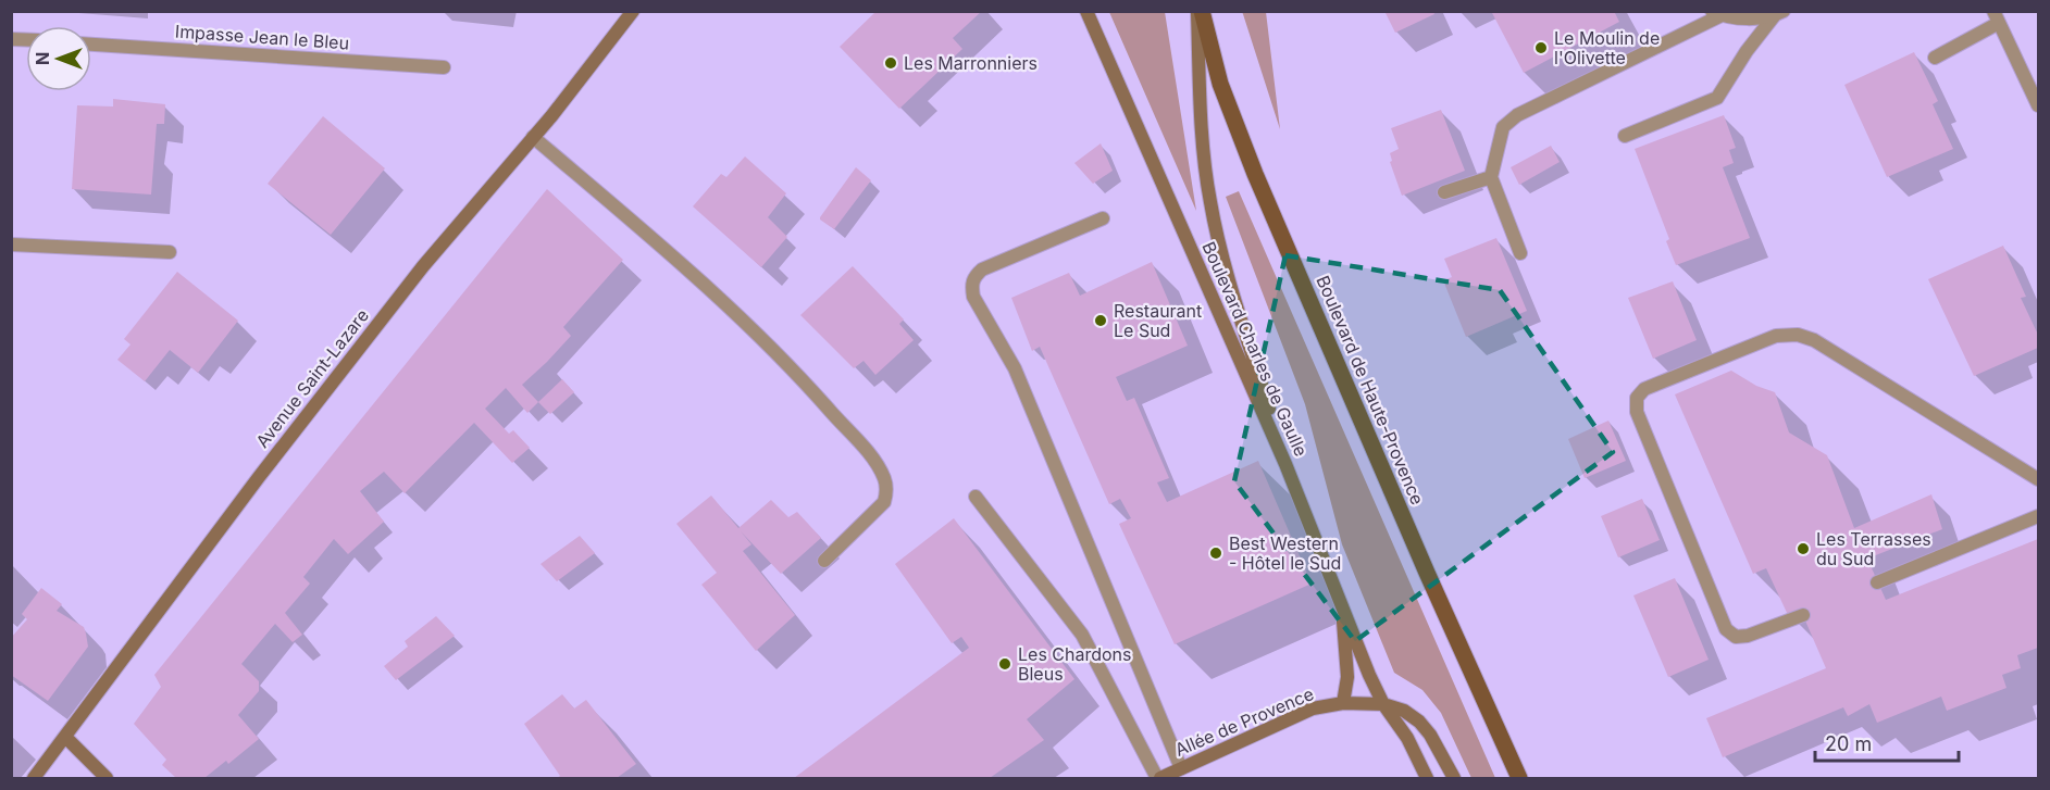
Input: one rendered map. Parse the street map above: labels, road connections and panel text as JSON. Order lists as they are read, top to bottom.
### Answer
{
  "streets": {
    "main road": ["Boulevard de Haute-Provence"],
    "street": [
      "Impasse Jean le Bleu",
      "Boulevard Charles de Gaulle",
      "Avenue Saint-Lazare",
      "Allée de Provence"
    ]
  },
  "crossings": [
    ["Boulevard Charles de Gaulle", "Allée de Provence"]
  ],
  "places": [
    "Le Moulin de l'Olivette",
    "Les Marronniers",
    "Restaurant Le Sud",
    "Les Terrasses du Sud",
    "Best Western - Hôtel le Sud",
    "Les Chardons Bleus"
  ],
  "scale_bar": "20 m",
  "north": "left"
}
